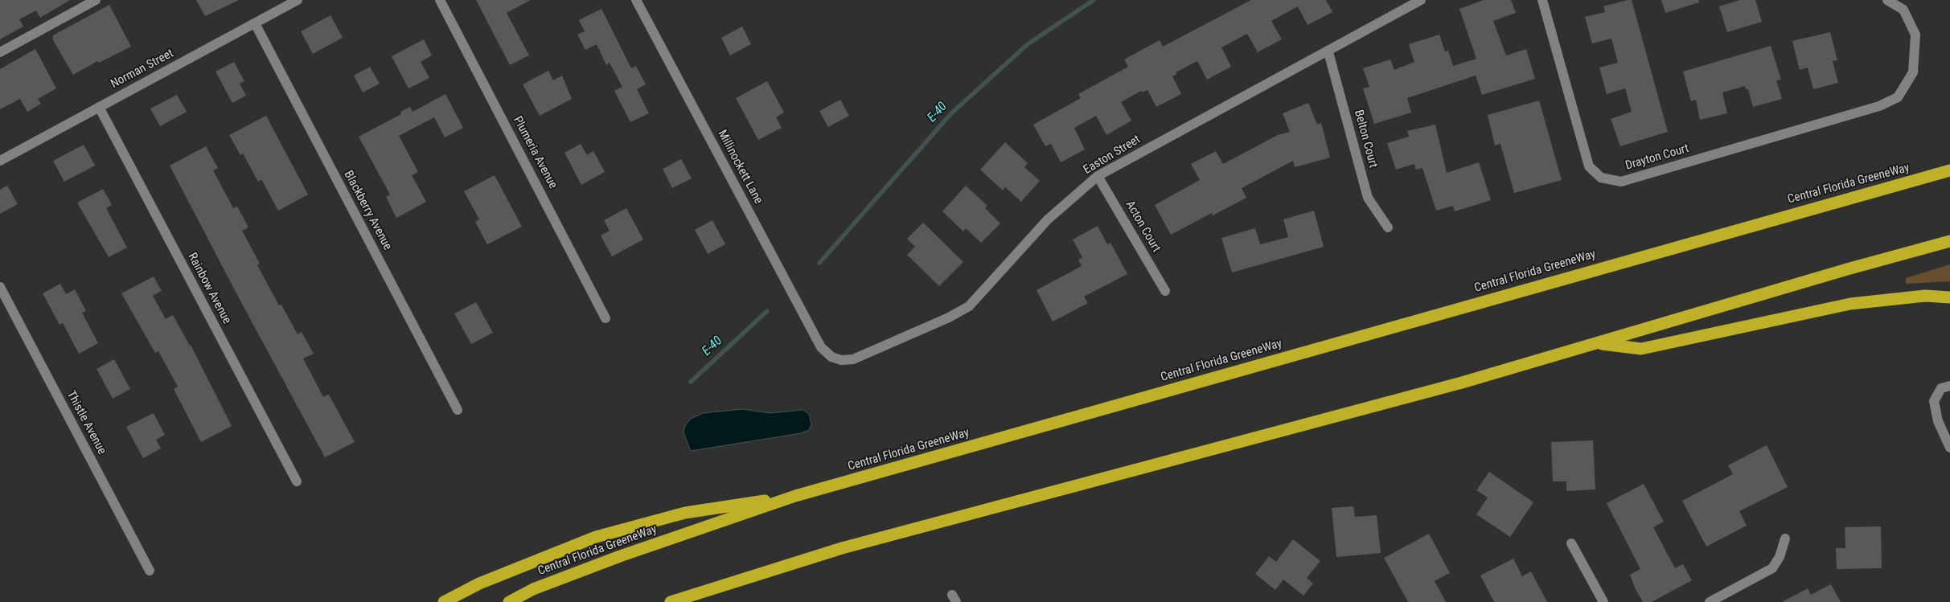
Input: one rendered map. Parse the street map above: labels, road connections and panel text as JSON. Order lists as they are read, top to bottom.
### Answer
{
  "streets": {
    "highway": ["Central Florida GreeneWay"],
    "street": [
      "Norman Street",
      "Belton Court",
      "Plumeria Avenue",
      "Easton Street",
      "Drayton Court",
      "Millinockett Lane",
      "Blackberry Avenue",
      "Acton Court",
      "Rainbow Avenue",
      "Thistle Avenue"
    ]
  },
  "crossings": [
    ["Norman Street", "Blackberry Avenue"],
    ["Norman Street", "Rainbow Avenue"],
    ["Belton Court", "Easton Street"],
    ["Easton Street", "Millinockett Lane"],
    ["Easton Street", "Acton Court"]
  ],
  "water": ["E-40"]
}
